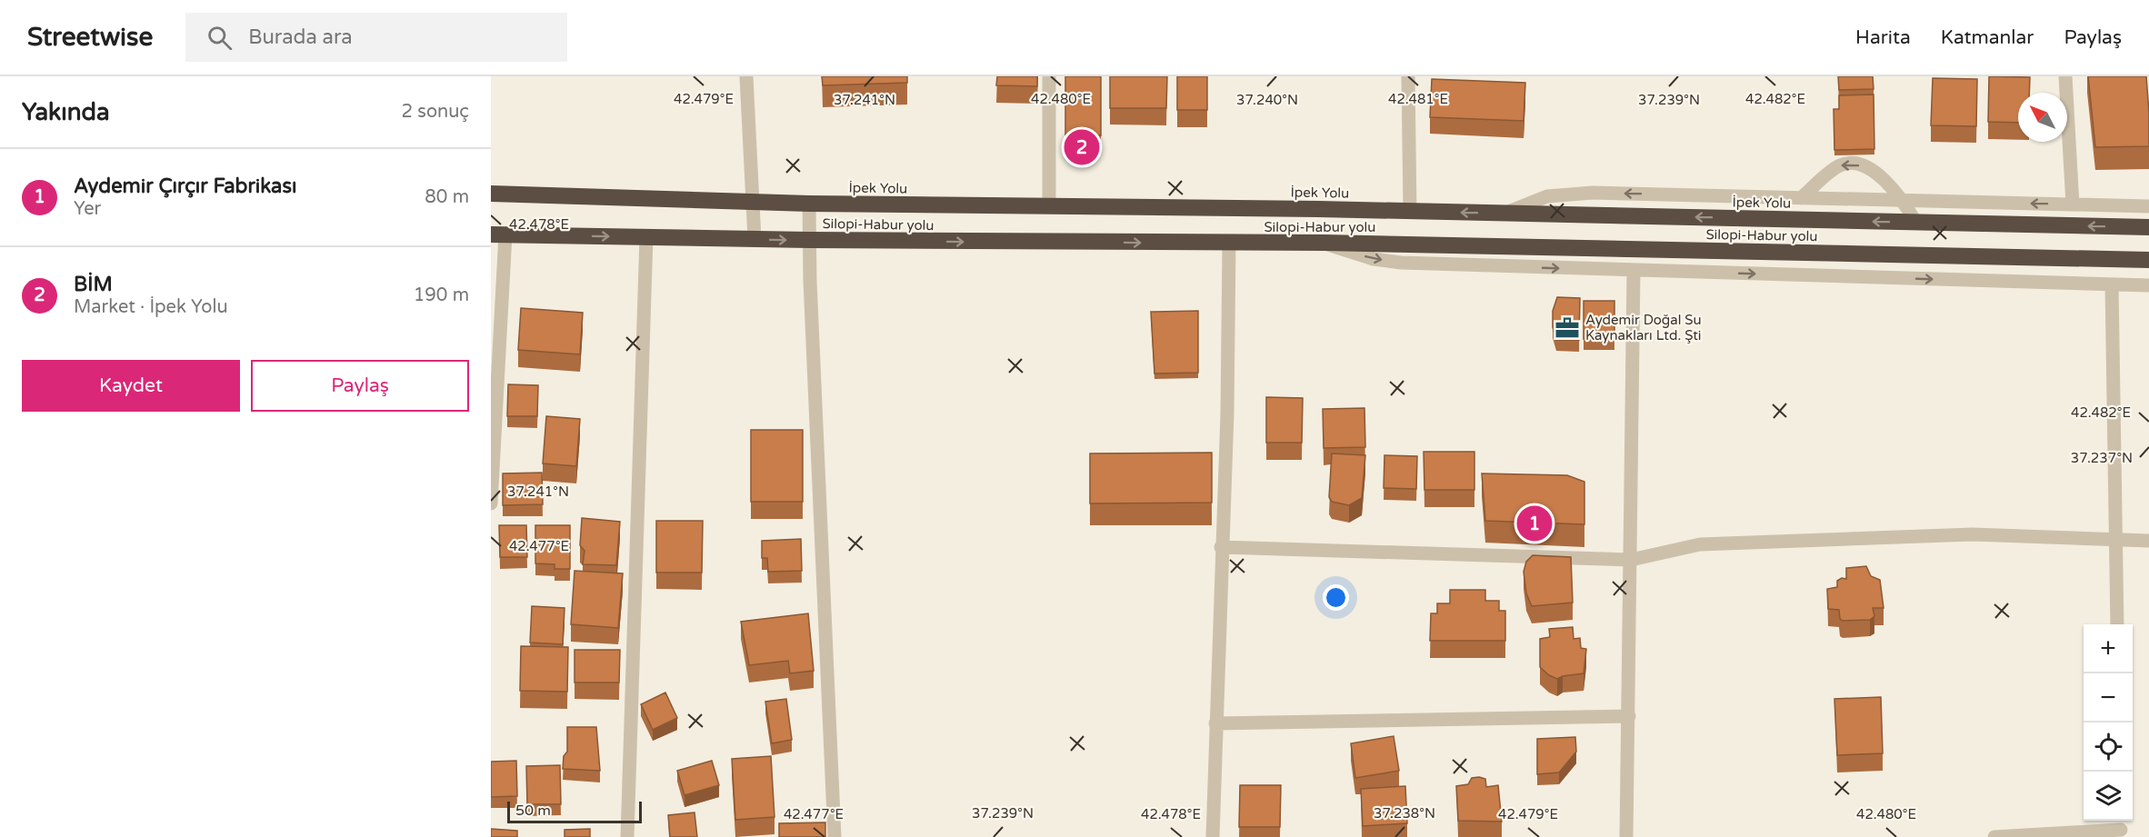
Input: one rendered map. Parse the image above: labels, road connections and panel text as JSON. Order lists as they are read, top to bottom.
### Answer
{
  "streets": {
    "highway": ["İpek Yolu", "Silopi-Habur yolu"]
  },
  "one_way": ["İpek Yolu", "Silopi-Habur yolu"],
  "places": {
    "office": ["Aydemir Doğal Su Kaynakları Ltd. Şti"]
  },
  "scale_bar": "50 m",
  "north": "top left",
  "page": {
    "header": "Streetwise",
    "search": "Burada ara",
    "nav": ["Harita", "Katmanlar", "Paylaş"],
    "heading": ["Yakında", "2 sonuç"],
    "pins": ["2", "1"],
    "list": [
      {
        "mark": "1",
        "name": "Aydemir Çırçır Fabrikası",
        "note": "Yer",
        "value": "80 m"
      },
      {
        "mark": "2",
        "name": "BİM",
        "note": "Market · İpek Yolu",
        "value": "190 m"
      }
    ],
    "buttons": ["Kaydet", "Paylaş"],
    "map_buttons": ["+", "−"],
    "scale": "50 m"
  },
  "coordinates": [
    "42.479°E",
    "42.480°E",
    "42.481°E",
    "42.482°E",
    "37.239°N",
    "37.241°N",
    "37.240°N",
    "42.478°E",
    "37.237°N",
    "42.477°E",
    "37.238°N"
  ]
}
